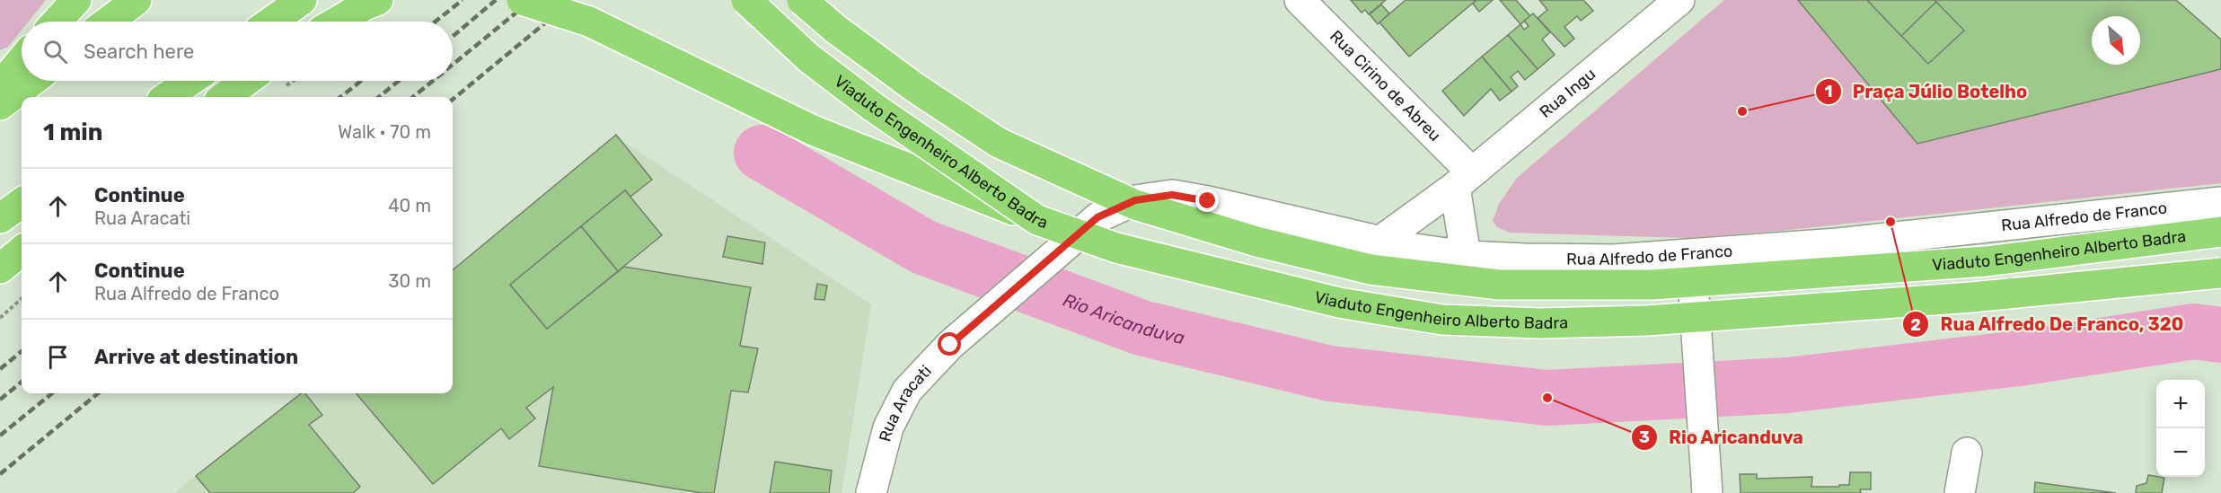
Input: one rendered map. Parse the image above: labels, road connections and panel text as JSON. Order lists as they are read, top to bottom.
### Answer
{
  "streets": {
    "highway": ["Viaduto Engenheiro Alberto Badra"],
    "street": [
      "Rua Cirino de Abreu",
      "Rua Ingu",
      "Rua Alfredo de Franco",
      "Rua Aracati"
    ]
  },
  "crossings": [
    ["Rua Cirino de Abreu", "Rua Ingu"],
    ["Rua Ingu", "Rua Alfredo de Franco"],
    ["Rua Alfredo de Franco", "Rua Aracati"]
  ],
  "water": ["Rio Aricanduva"],
  "places": ["Praça Júlio Botelho", "Rua Alfredo De Franco, 320", "Rio Aricanduva"],
  "north": "bottom right",
  "page": {
    "search": "Search here",
    "heading": ["1 min", "Walk · 70 m"],
    "list": [
      ["Continue", "Rua Aracati", "40 m"],
      ["Continue", "Rua Alfredo de Franco", "30 m"],
      "Arrive at destination"
    ],
    "map_buttons": ["+", "−"]
  }
}
